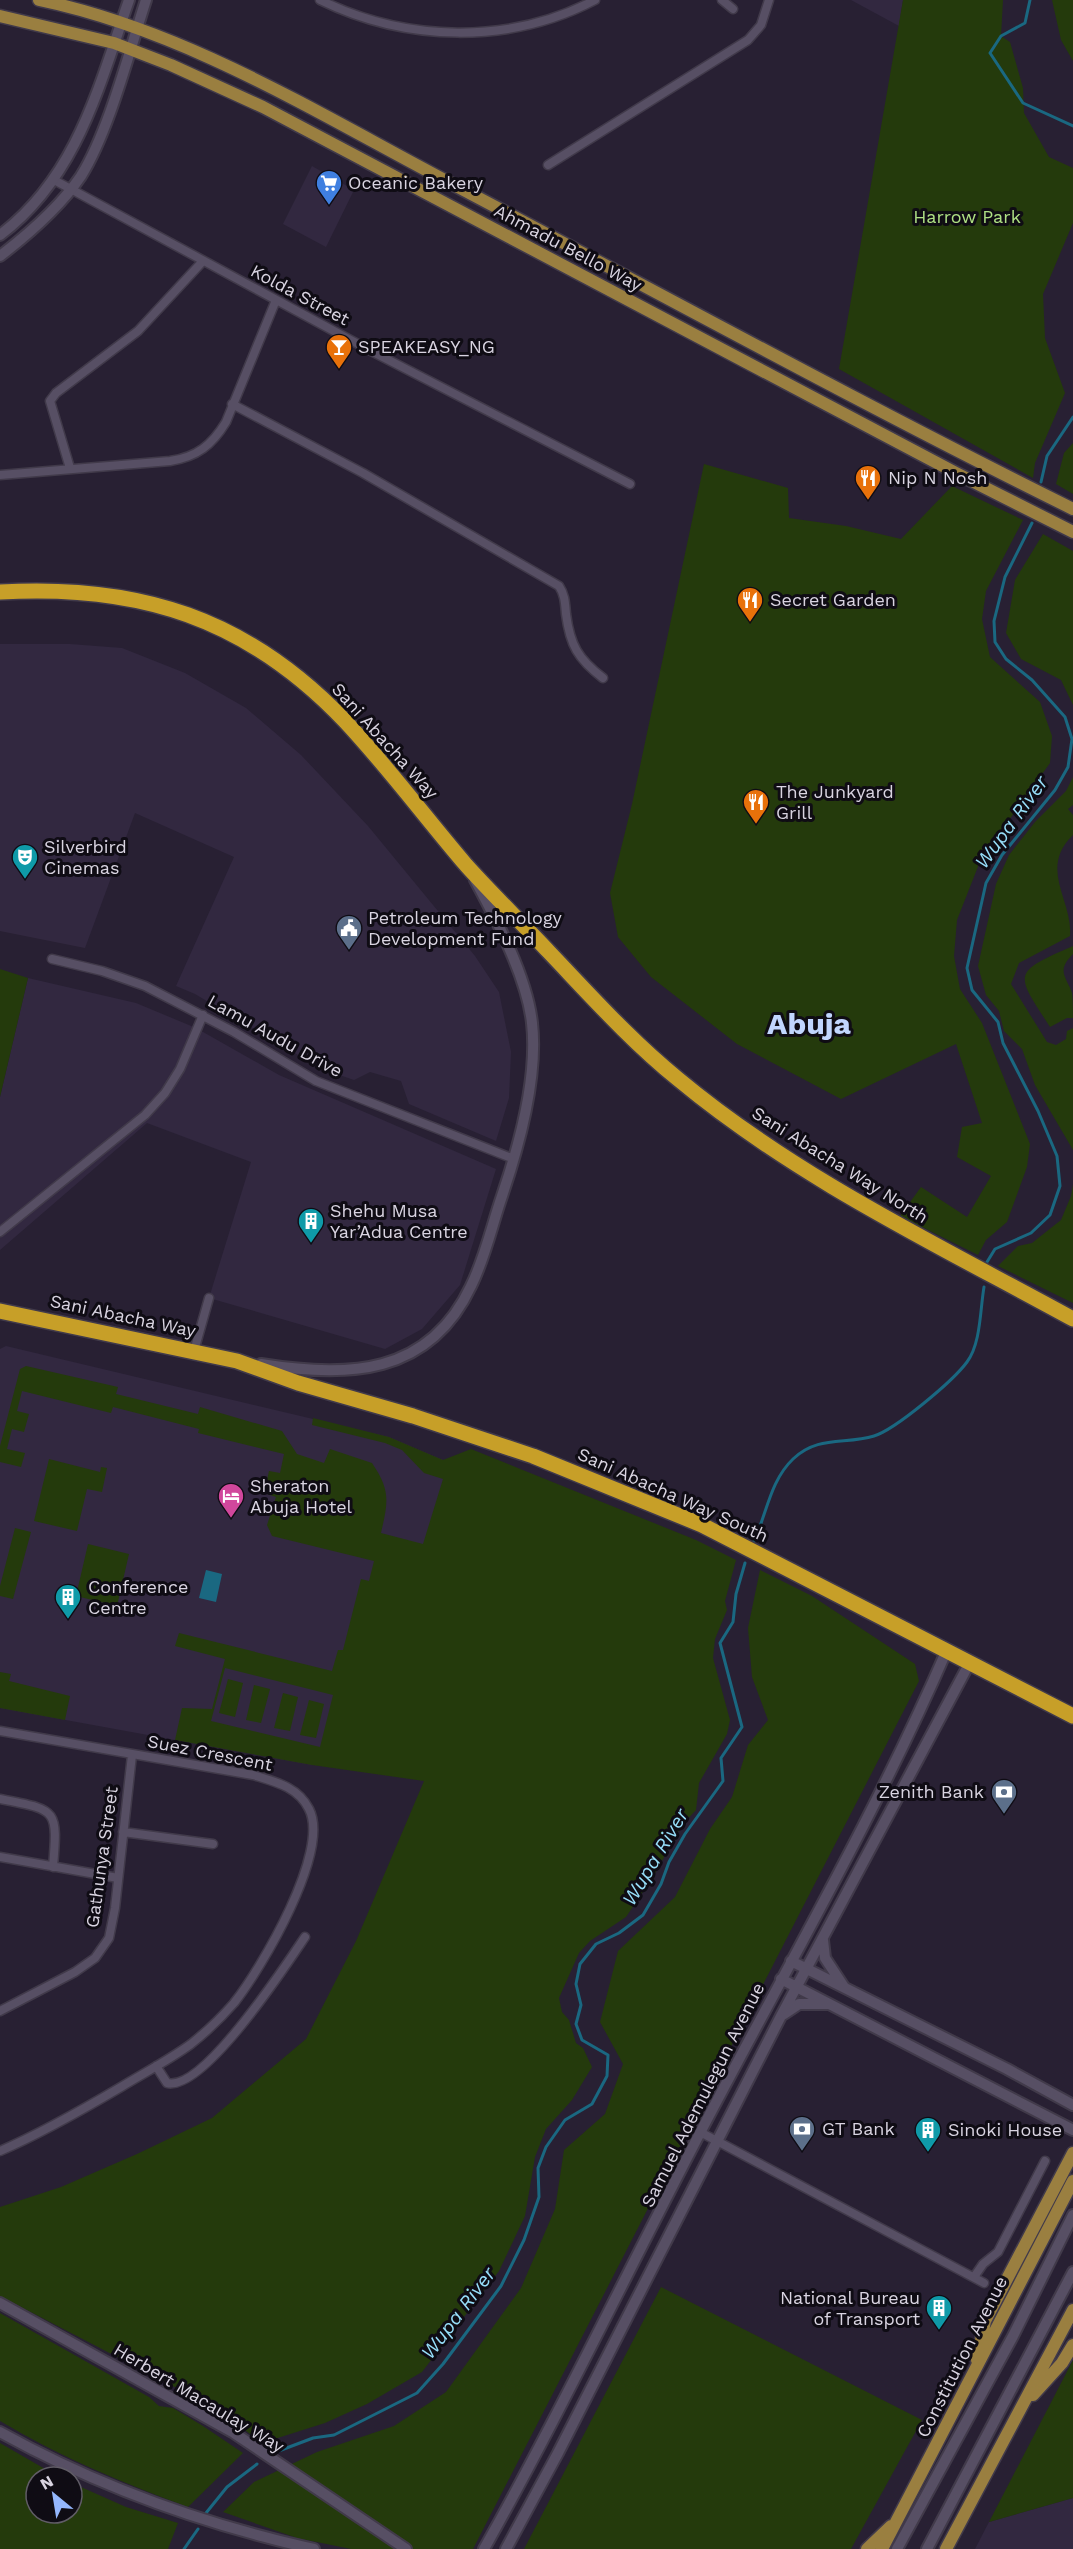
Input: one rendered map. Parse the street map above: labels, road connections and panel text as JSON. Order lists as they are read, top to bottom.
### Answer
{
  "streets": {
    "highway": ["Sani Abacha Way", "Sani Abacha Way North", "Sani Abacha Way South"],
    "main road": [
      "Ahmadu Bello Way",
      "Samuel Ademulegun Avenue",
      "Constitution Avenue",
      "Herbert Macaulay Way"
    ],
    "street": [
      "Kolda Street",
      "Lamu Audu Drive",
      "Suez Crescent",
      "Gathunya Street"
    ]
  },
  "crossings": [
    ["Sani Abacha Way", "Sani Abacha Way North"],
    ["Sani Abacha Way", "Sani Abacha Way South"],
    ["Sani Abacha Way South", "Samuel Ademulegun Avenue"],
    ["Suez Crescent", "Gathunya Street"]
  ],
  "districts": ["Abuja"],
  "water": ["Wupa River"],
  "parks": ["Harrow Park"],
  "places": {
    "supermarket": ["Oceanic Bakery"],
    "bar": ["SPEAKEASY_NG"],
    "restaurant": ["Nip N Nosh", "Secret Garden", "The Junkyard Grill"],
    "theatre": ["Silverbird Cinemas"],
    "public building": ["Petroleum Technology Development Fund"],
    "building": [
      "Shehu Musa Yar’Adua Centre",
      "Conference Centre",
      "Sinoki House",
      "National Bureau of Transport"
    ],
    "hotel": ["Sheraton Abuja Hotel"],
    "bank": ["Zenith Bank", "GT Bank"]
  },
  "north": "top left"
}
